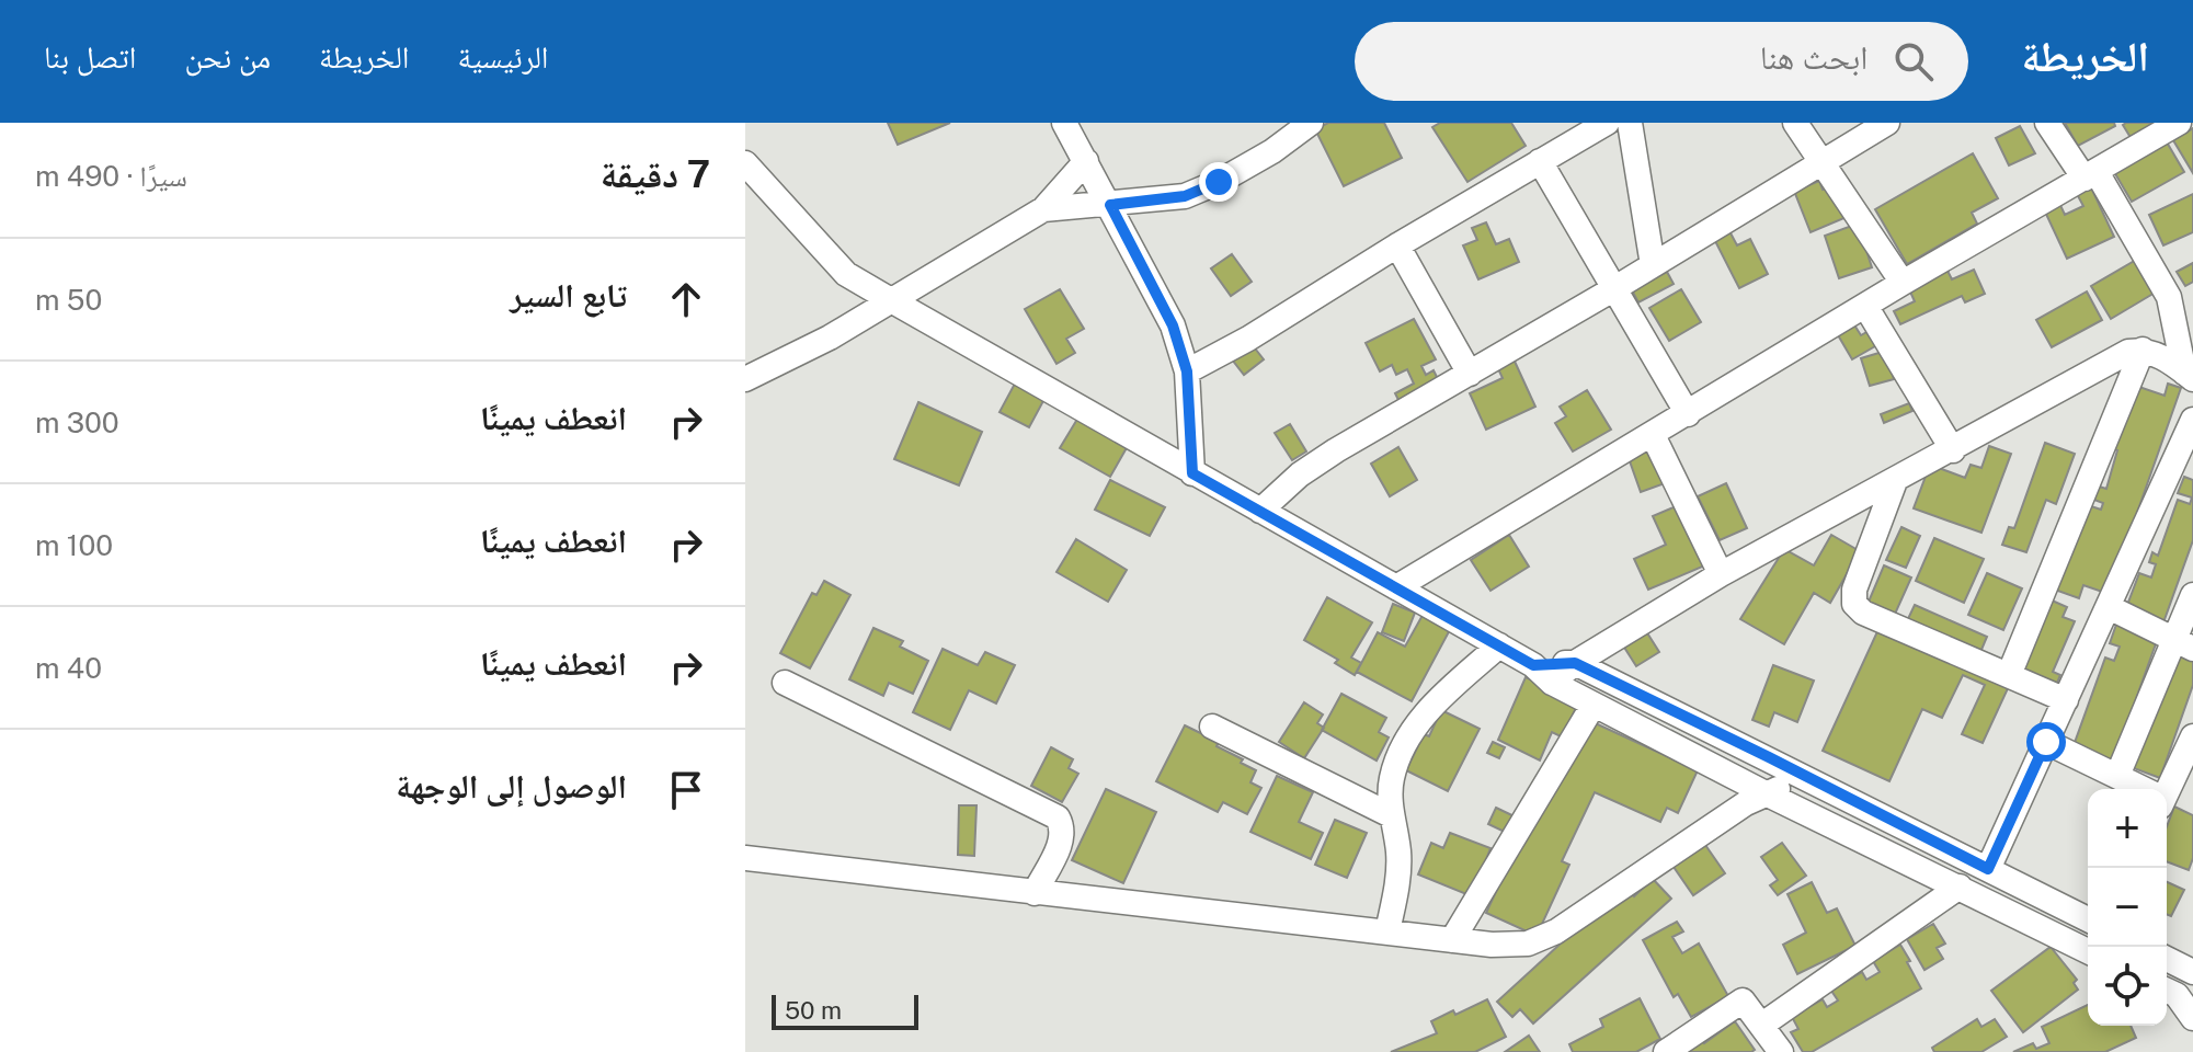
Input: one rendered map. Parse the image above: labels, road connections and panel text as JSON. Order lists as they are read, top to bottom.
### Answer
{
  "scale_bar": "50 m",
  "page": {
    "header": "الخريطة",
    "search": "ابحث هنا",
    "nav": [
      "الرئيسية",
      "الخريطة",
      "من نحن",
      "اتصل بنا"
    ],
    "heading": ["7 دقيقة", "سيرًا · 490 m"],
    "list": [
      ["تابع السير", "50 m"],
      ["انعطف يمينًا", "300 m"],
      ["انعطف يمينًا", "100 m"],
      ["انعطف يمينًا", "40 m"],
      "الوصول إلى الوجهة"
    ],
    "map_buttons": ["+", "−"],
    "scale": "50 m"
  }
}
